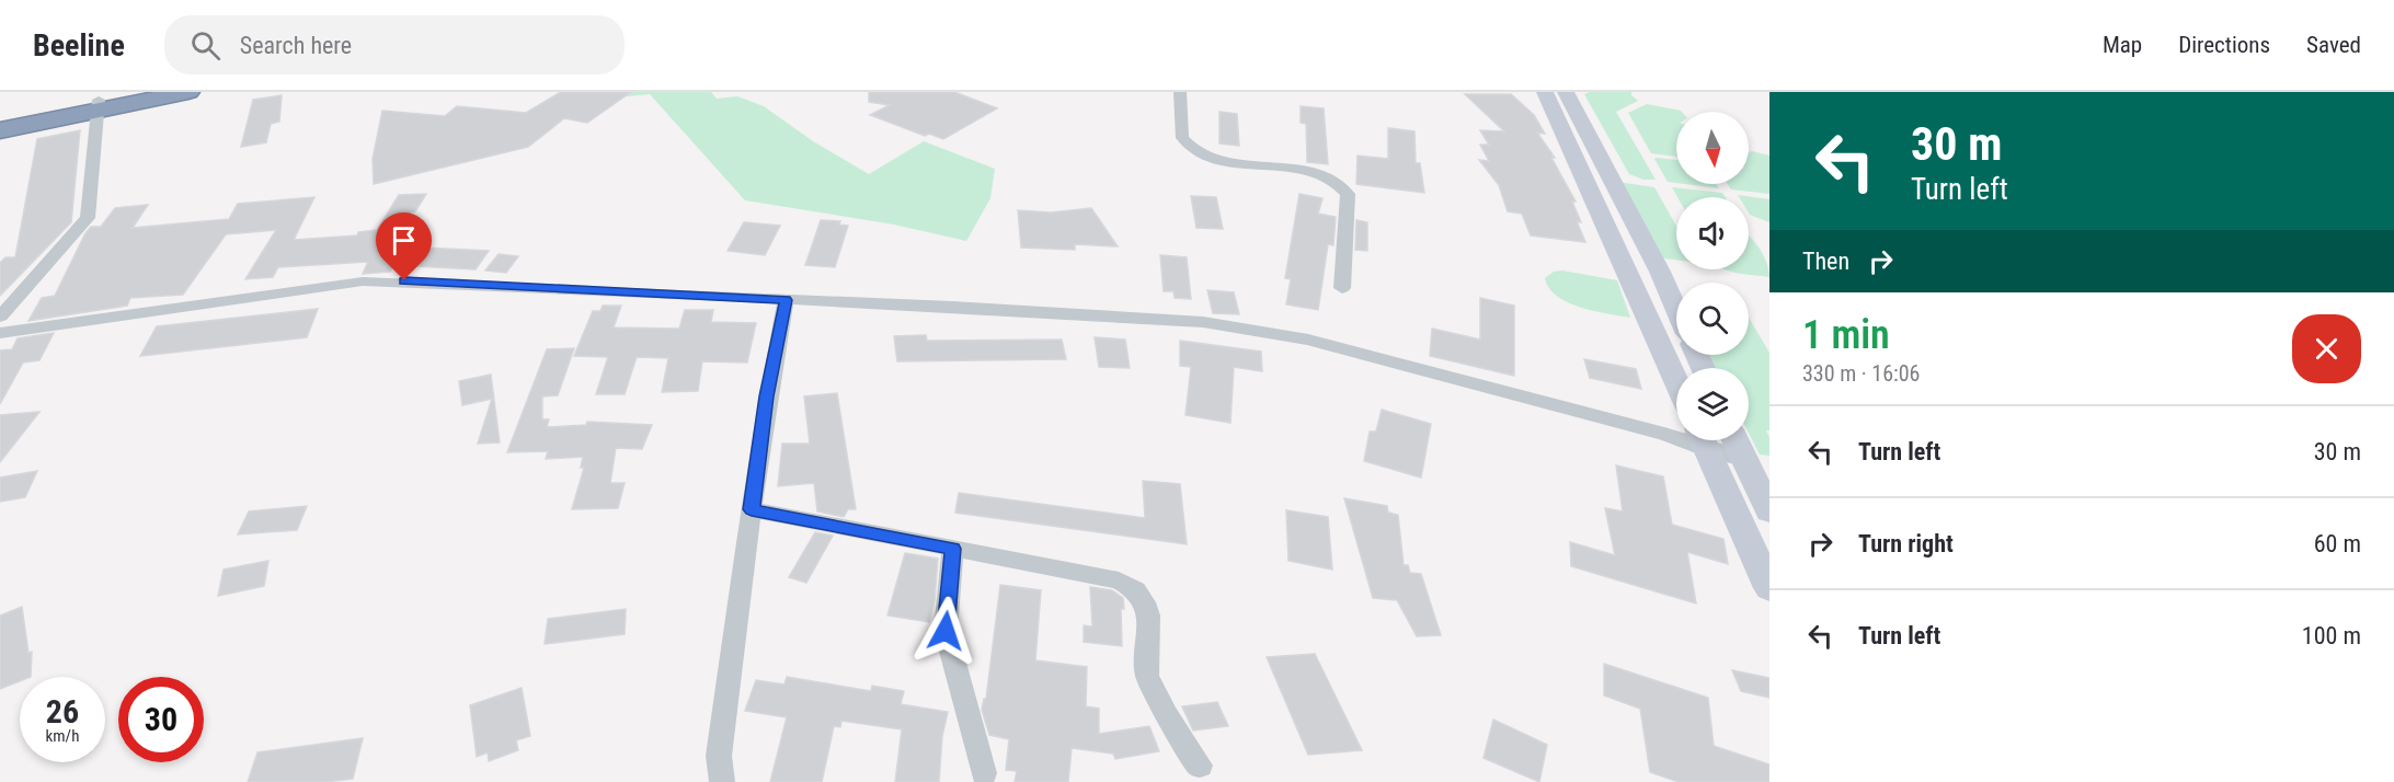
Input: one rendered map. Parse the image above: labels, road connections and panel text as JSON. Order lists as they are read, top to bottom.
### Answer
{
  "north": "bottom",
  "page": {
    "header": "Beeline",
    "search": "Search here",
    "nav": ["Map", "Directions", "Saved"],
    "turn": ["30 m", "Turn left"],
    "then": "Then",
    "heading": ["1 min", "330 m · 16:06"],
    "list": [
      {
        "name": "Turn left",
        "value": "30 m"
      },
      {
        "name": "Turn right",
        "value": "60 m"
      },
      {
        "name": "Turn left",
        "value": "100 m"
      }
    ],
    "speed": "26 km/h",
    "limit": "30"
  }
}
